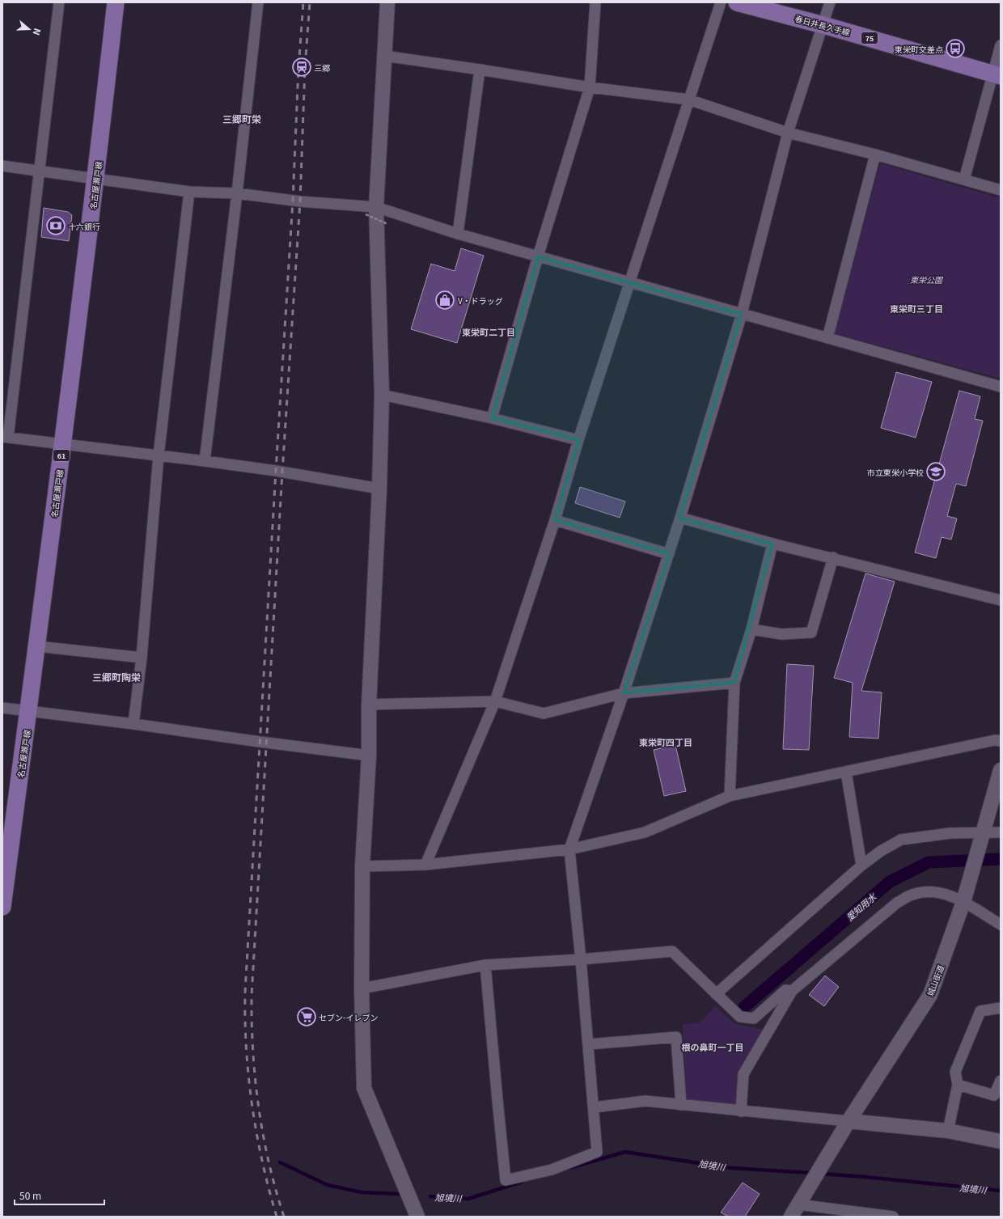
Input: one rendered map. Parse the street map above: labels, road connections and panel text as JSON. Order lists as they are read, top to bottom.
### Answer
{
  "streets": {
    "main road": [
      "春日井長久手線",
      "75",
      "名古屋瀬戸線",
      "61"
    ],
    "street": ["城山街道"]
  },
  "districts": [
    "三郷町栄",
    "東栄町三丁目",
    "東栄町二丁目",
    "三郷町陶栄",
    "東栄町四丁目",
    "根の鼻町一丁目"
  ],
  "water": ["愛知用水", "旭境川"],
  "parks": ["東栄公園"],
  "places": {
    "bus stop": ["東栄町交差点"],
    "station": ["三郷"],
    "bank": ["十六銀行"],
    "shop": ["V・ドラッグ"],
    "school or university": ["市立東栄小学校"],
    "supermarket": ["セブン-イレブン"]
  },
  "scale_bar": "50 m",
  "north": "right"
}
